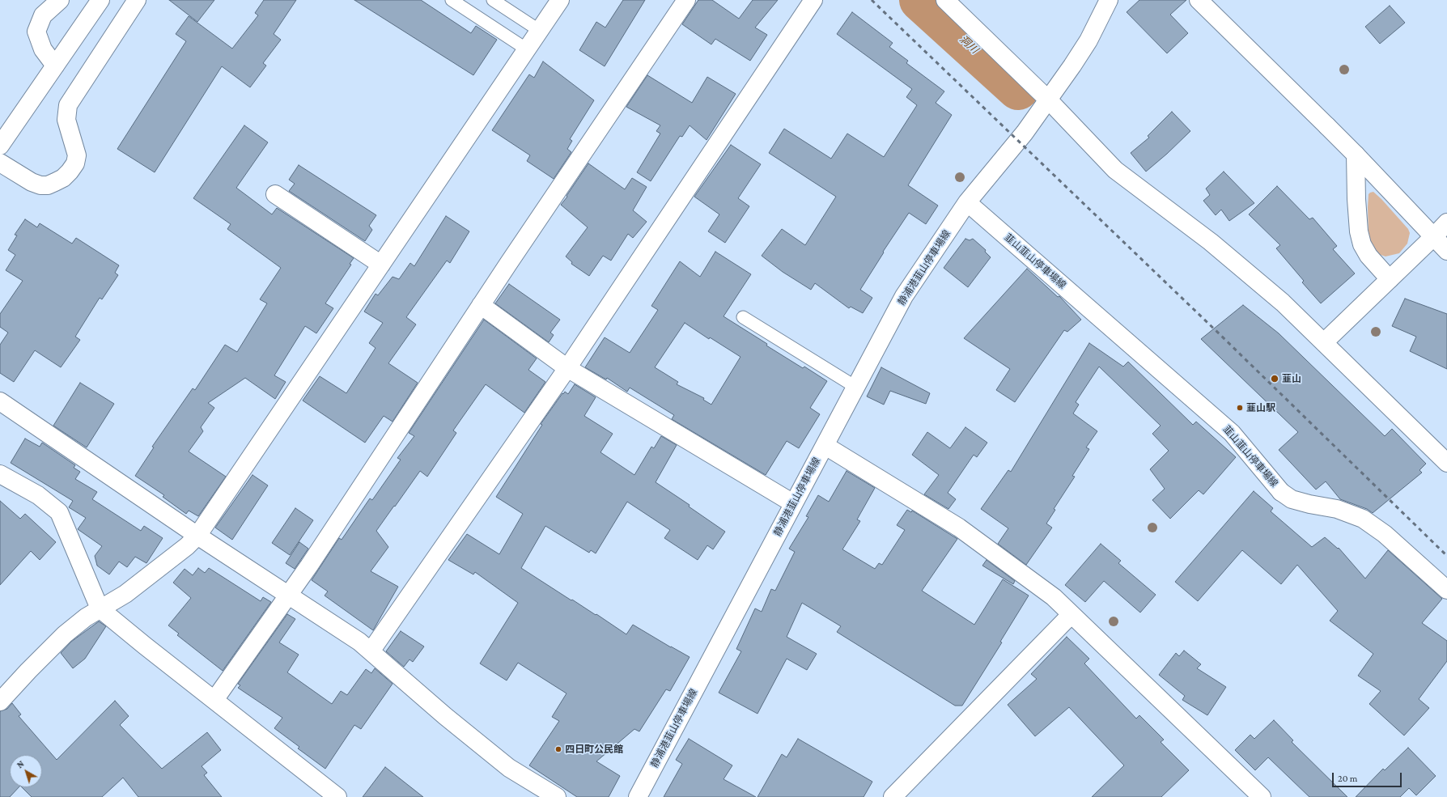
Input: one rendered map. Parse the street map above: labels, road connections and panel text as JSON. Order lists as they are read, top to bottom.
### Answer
{
  "streets": {
    "street": ["韮山韮山停車場線", "静浦港韮山停車場線"]
  },
  "crossings": [
    ["韮山韮山停車場線", "静浦港韮山停車場線"]
  ],
  "water": ["洞川"],
  "places": ["韮山", "韮山駅", "四日町公民館"],
  "scale_bar": "20 m",
  "north": "top left"
}
